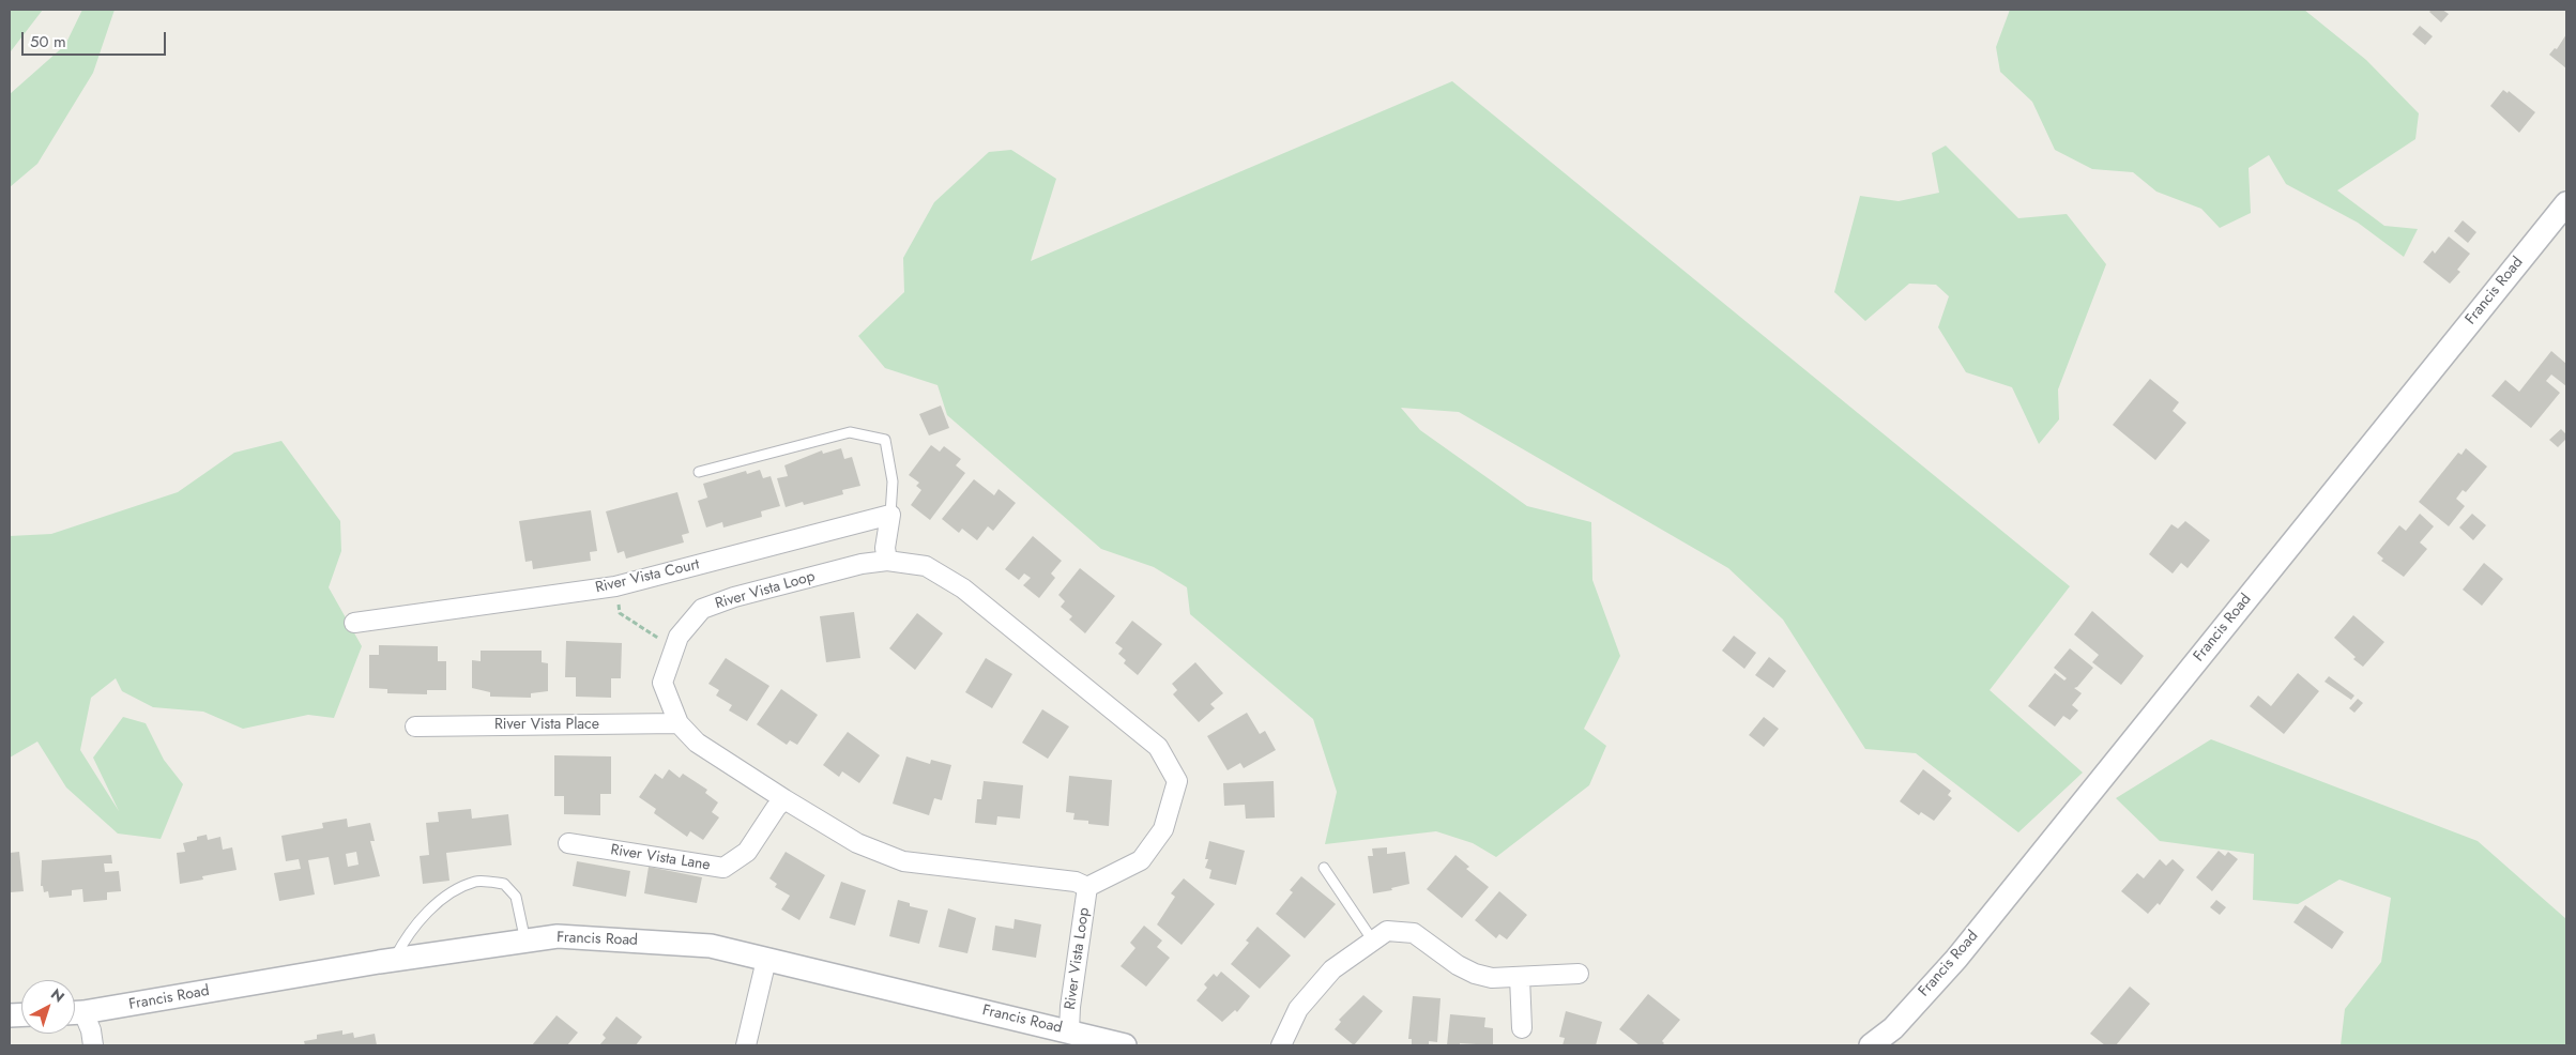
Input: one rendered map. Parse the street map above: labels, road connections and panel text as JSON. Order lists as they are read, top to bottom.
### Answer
{
  "streets": {
    "street": [
      "Francis Road",
      "River Vista Court",
      "River Vista Loop",
      "River Vista Place",
      "River Vista Lane"
    ]
  },
  "crossings": [
    ["Francis Road", "River Vista Loop"],
    ["River Vista Loop", "River Vista Place"],
    ["River Vista Loop", "River Vista Lane"]
  ],
  "scale_bar": "50 m",
  "north": "top right"
}
